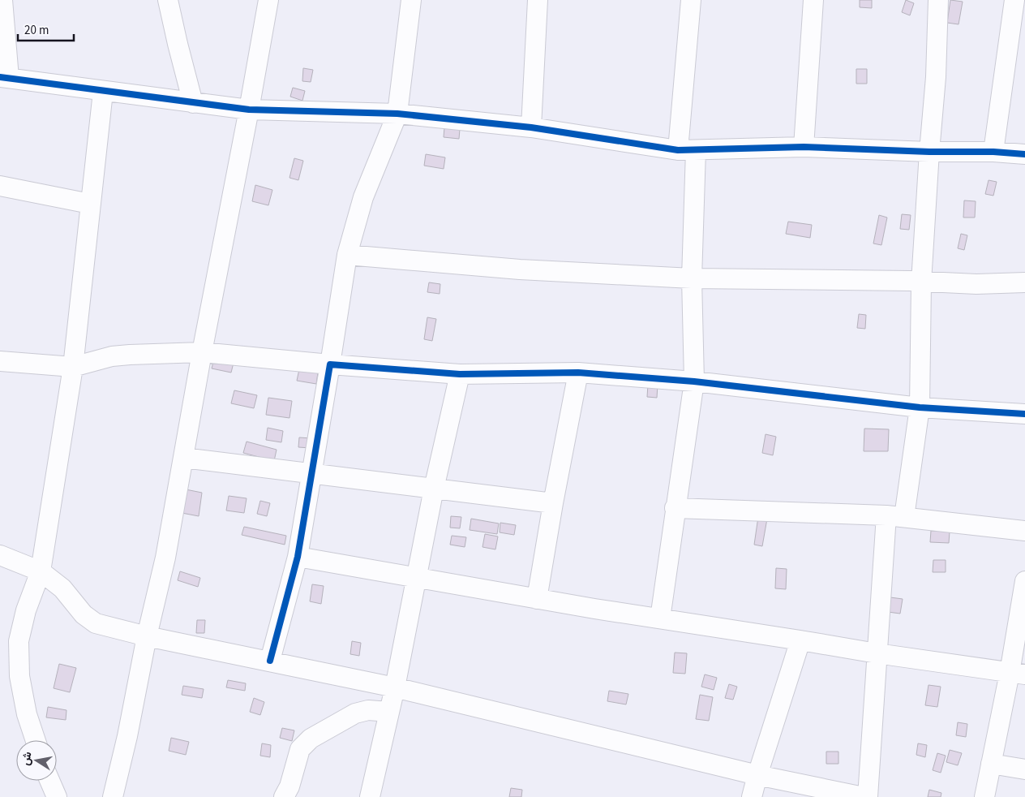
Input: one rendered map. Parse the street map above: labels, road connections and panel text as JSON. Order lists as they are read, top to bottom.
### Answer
{
  "scale_bar": "20 m",
  "north": "left"
}
